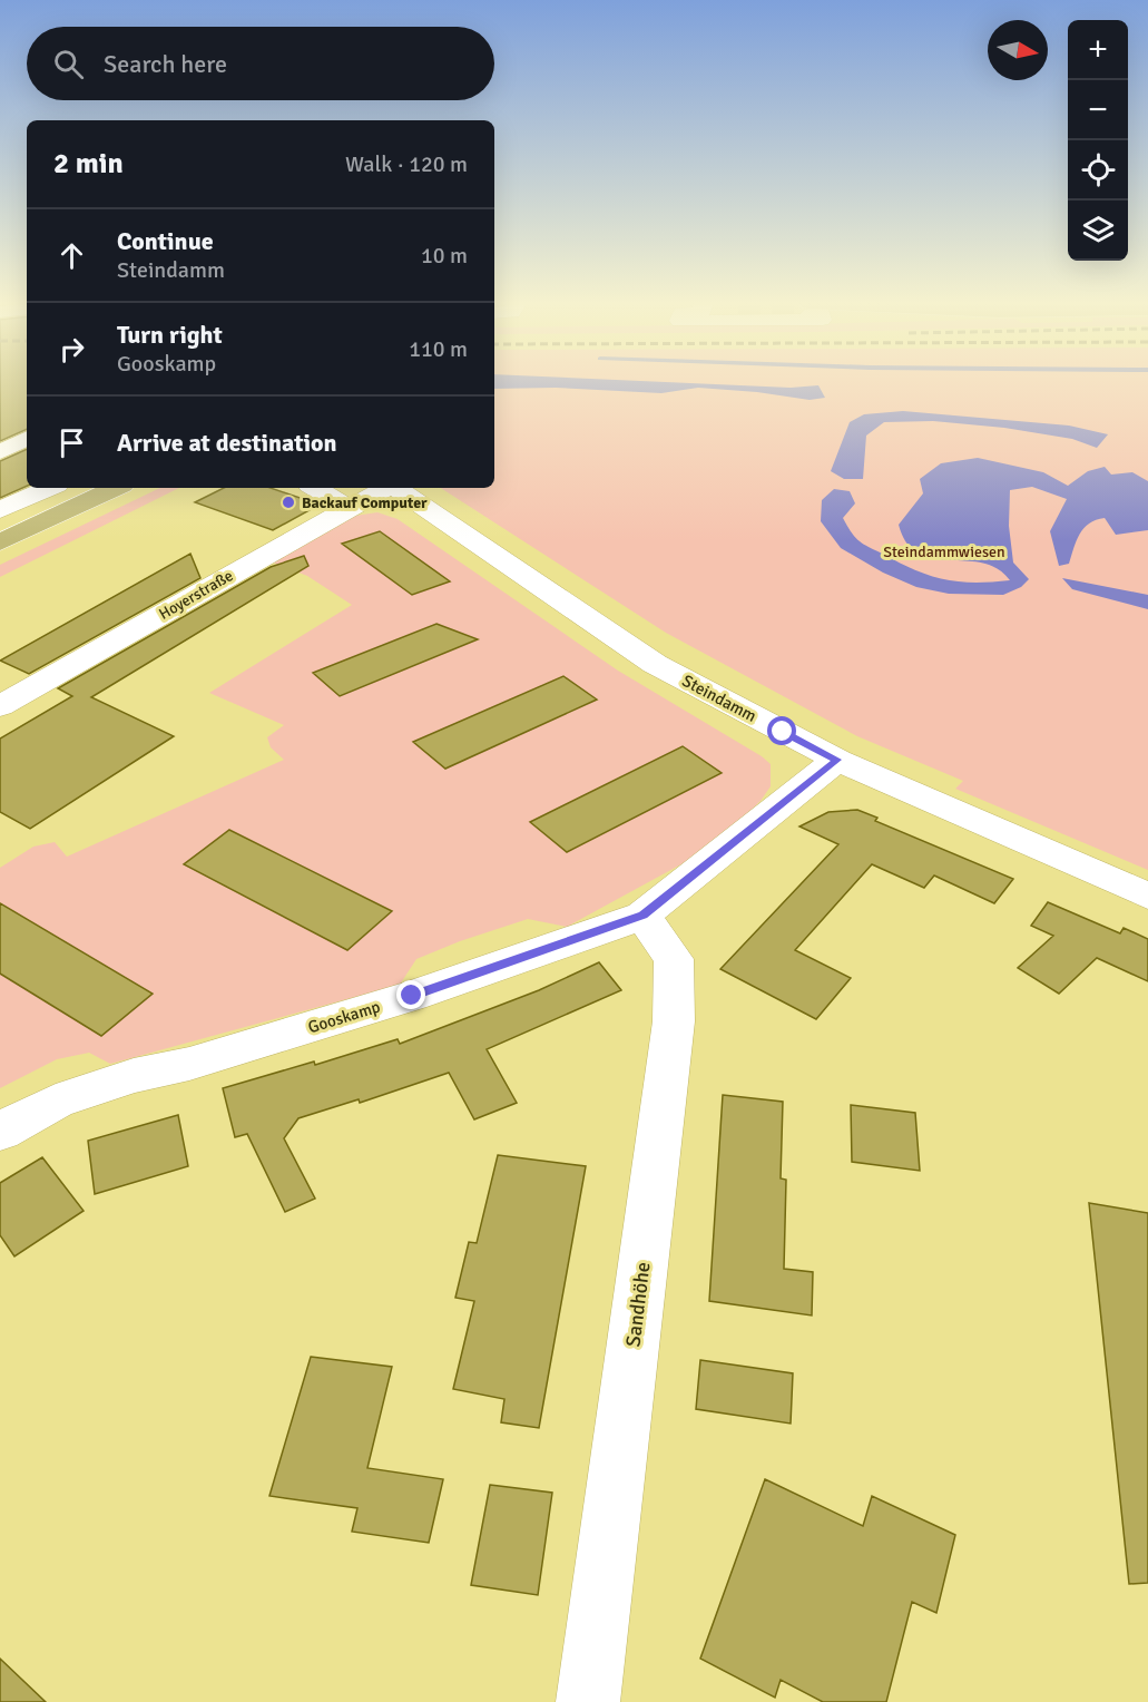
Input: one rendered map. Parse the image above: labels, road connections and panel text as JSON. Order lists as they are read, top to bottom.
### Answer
{
  "streets": {
    "street": [
      "Hoyerstraße",
      "Steindamm",
      "Gooskamp",
      "Sandhöhe"
    ]
  },
  "crossings": [
    ["Steindamm", "Gooskamp"],
    ["Gooskamp", "Sandhöhe"]
  ],
  "parks": ["Steindammwiesen"],
  "places": ["Backauf Computer"],
  "north": "right",
  "page": {
    "map_buttons": ["+", "−"],
    "search": "Search here",
    "heading": ["2 min", "Walk · 120 m"],
    "list": [
      ["Continue", "Steindamm", "10 m"],
      ["Turn right", "Gooskamp", "110 m"],
      "Arrive at destination"
    ]
  }
}
